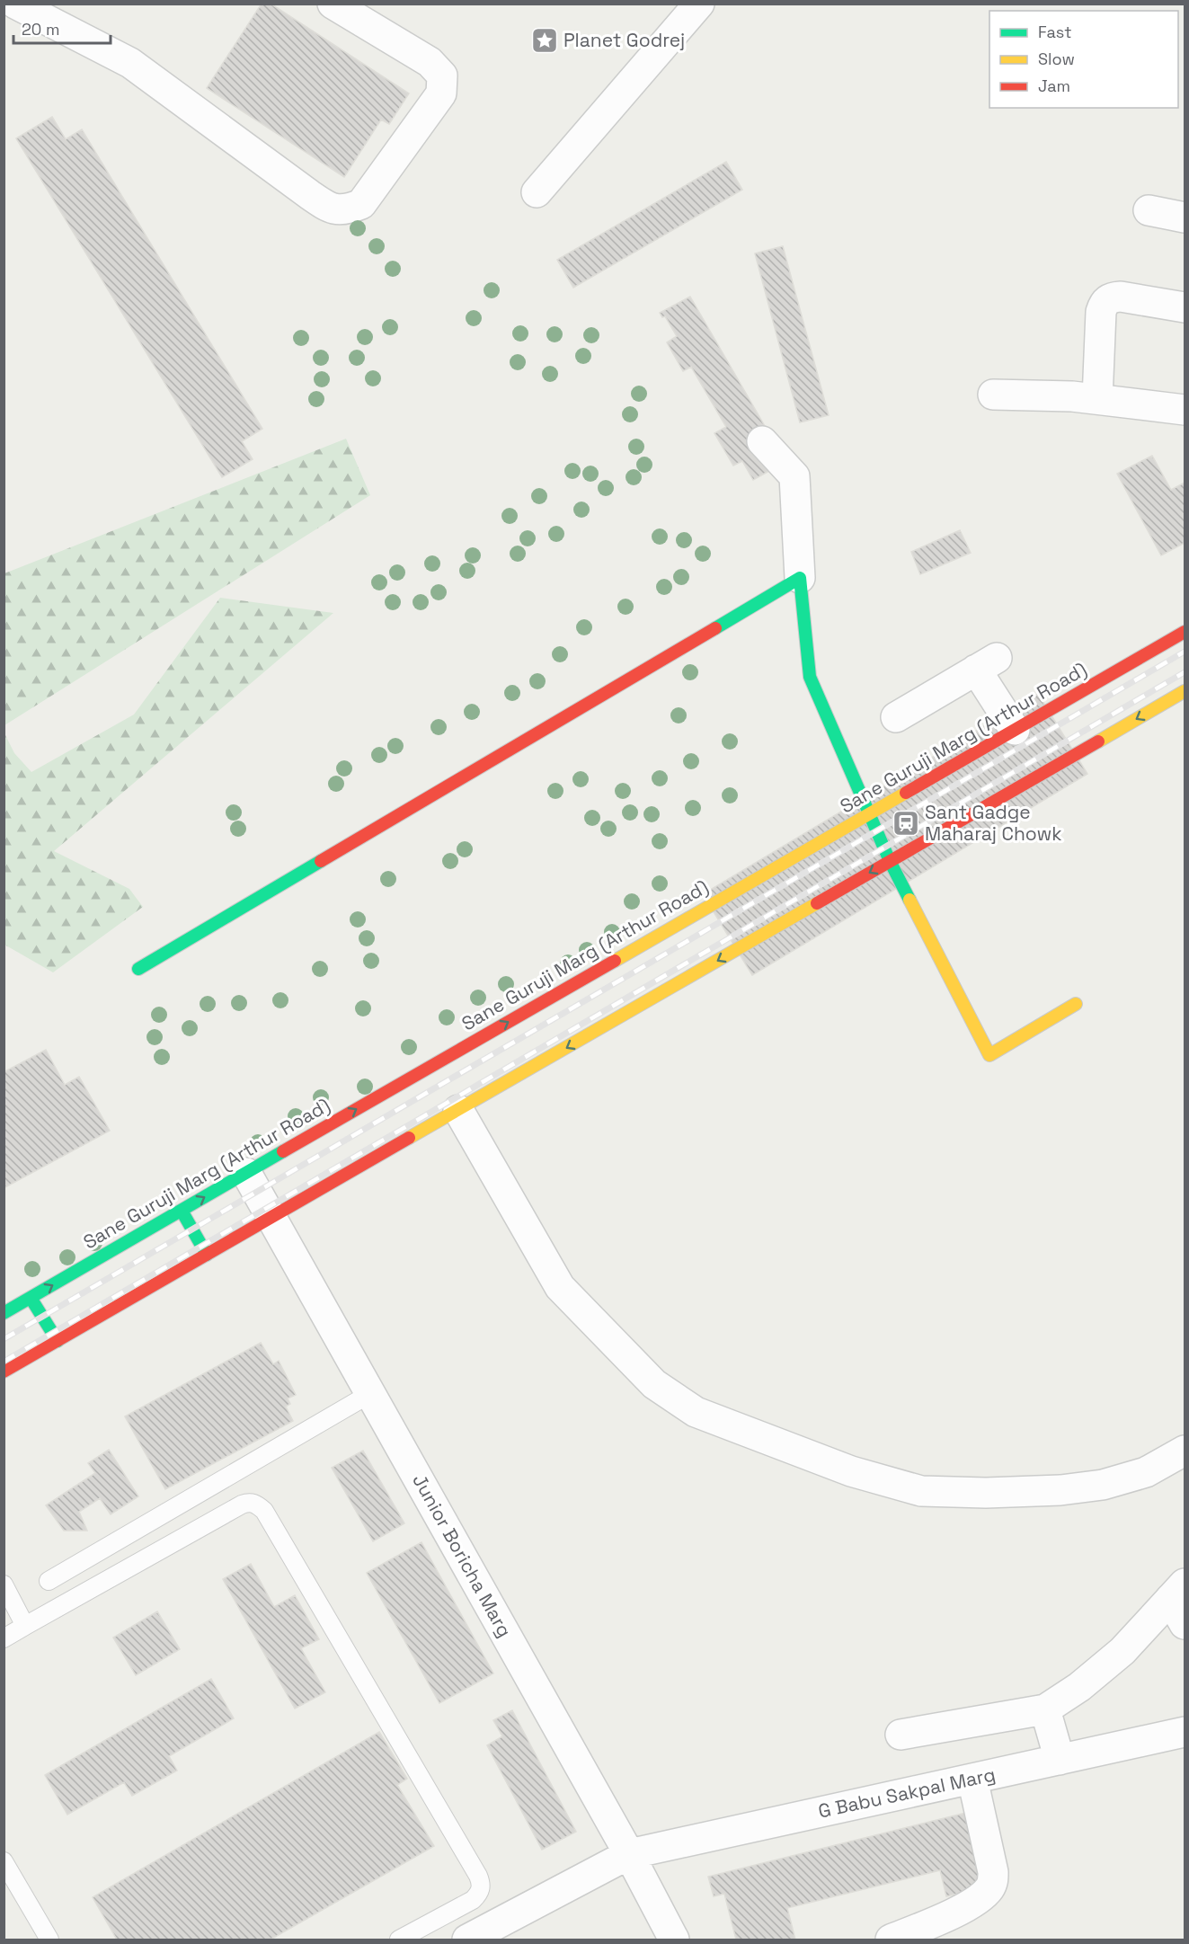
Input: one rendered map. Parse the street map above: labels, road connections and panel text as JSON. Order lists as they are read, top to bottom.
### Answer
{
  "streets": {
    "main road": ["Sane Guruji Marg (Arthur Road)"],
    "street": ["Junior Boricha Marg", "G Babu Sakpal Marg"]
  },
  "crossings": [
    ["Sane Guruji Marg (Arthur Road)", "Junior Boricha Marg"],
    ["Junior Boricha Marg", "G Babu Sakpal Marg"]
  ],
  "places": {
    "place": ["Planet Godrej"],
    "station": ["Sant Gadge Maharaj Chowk"]
  },
  "legend": ["Fast", "Slow", "Jam"],
  "scale_bar": "20 m"
}
